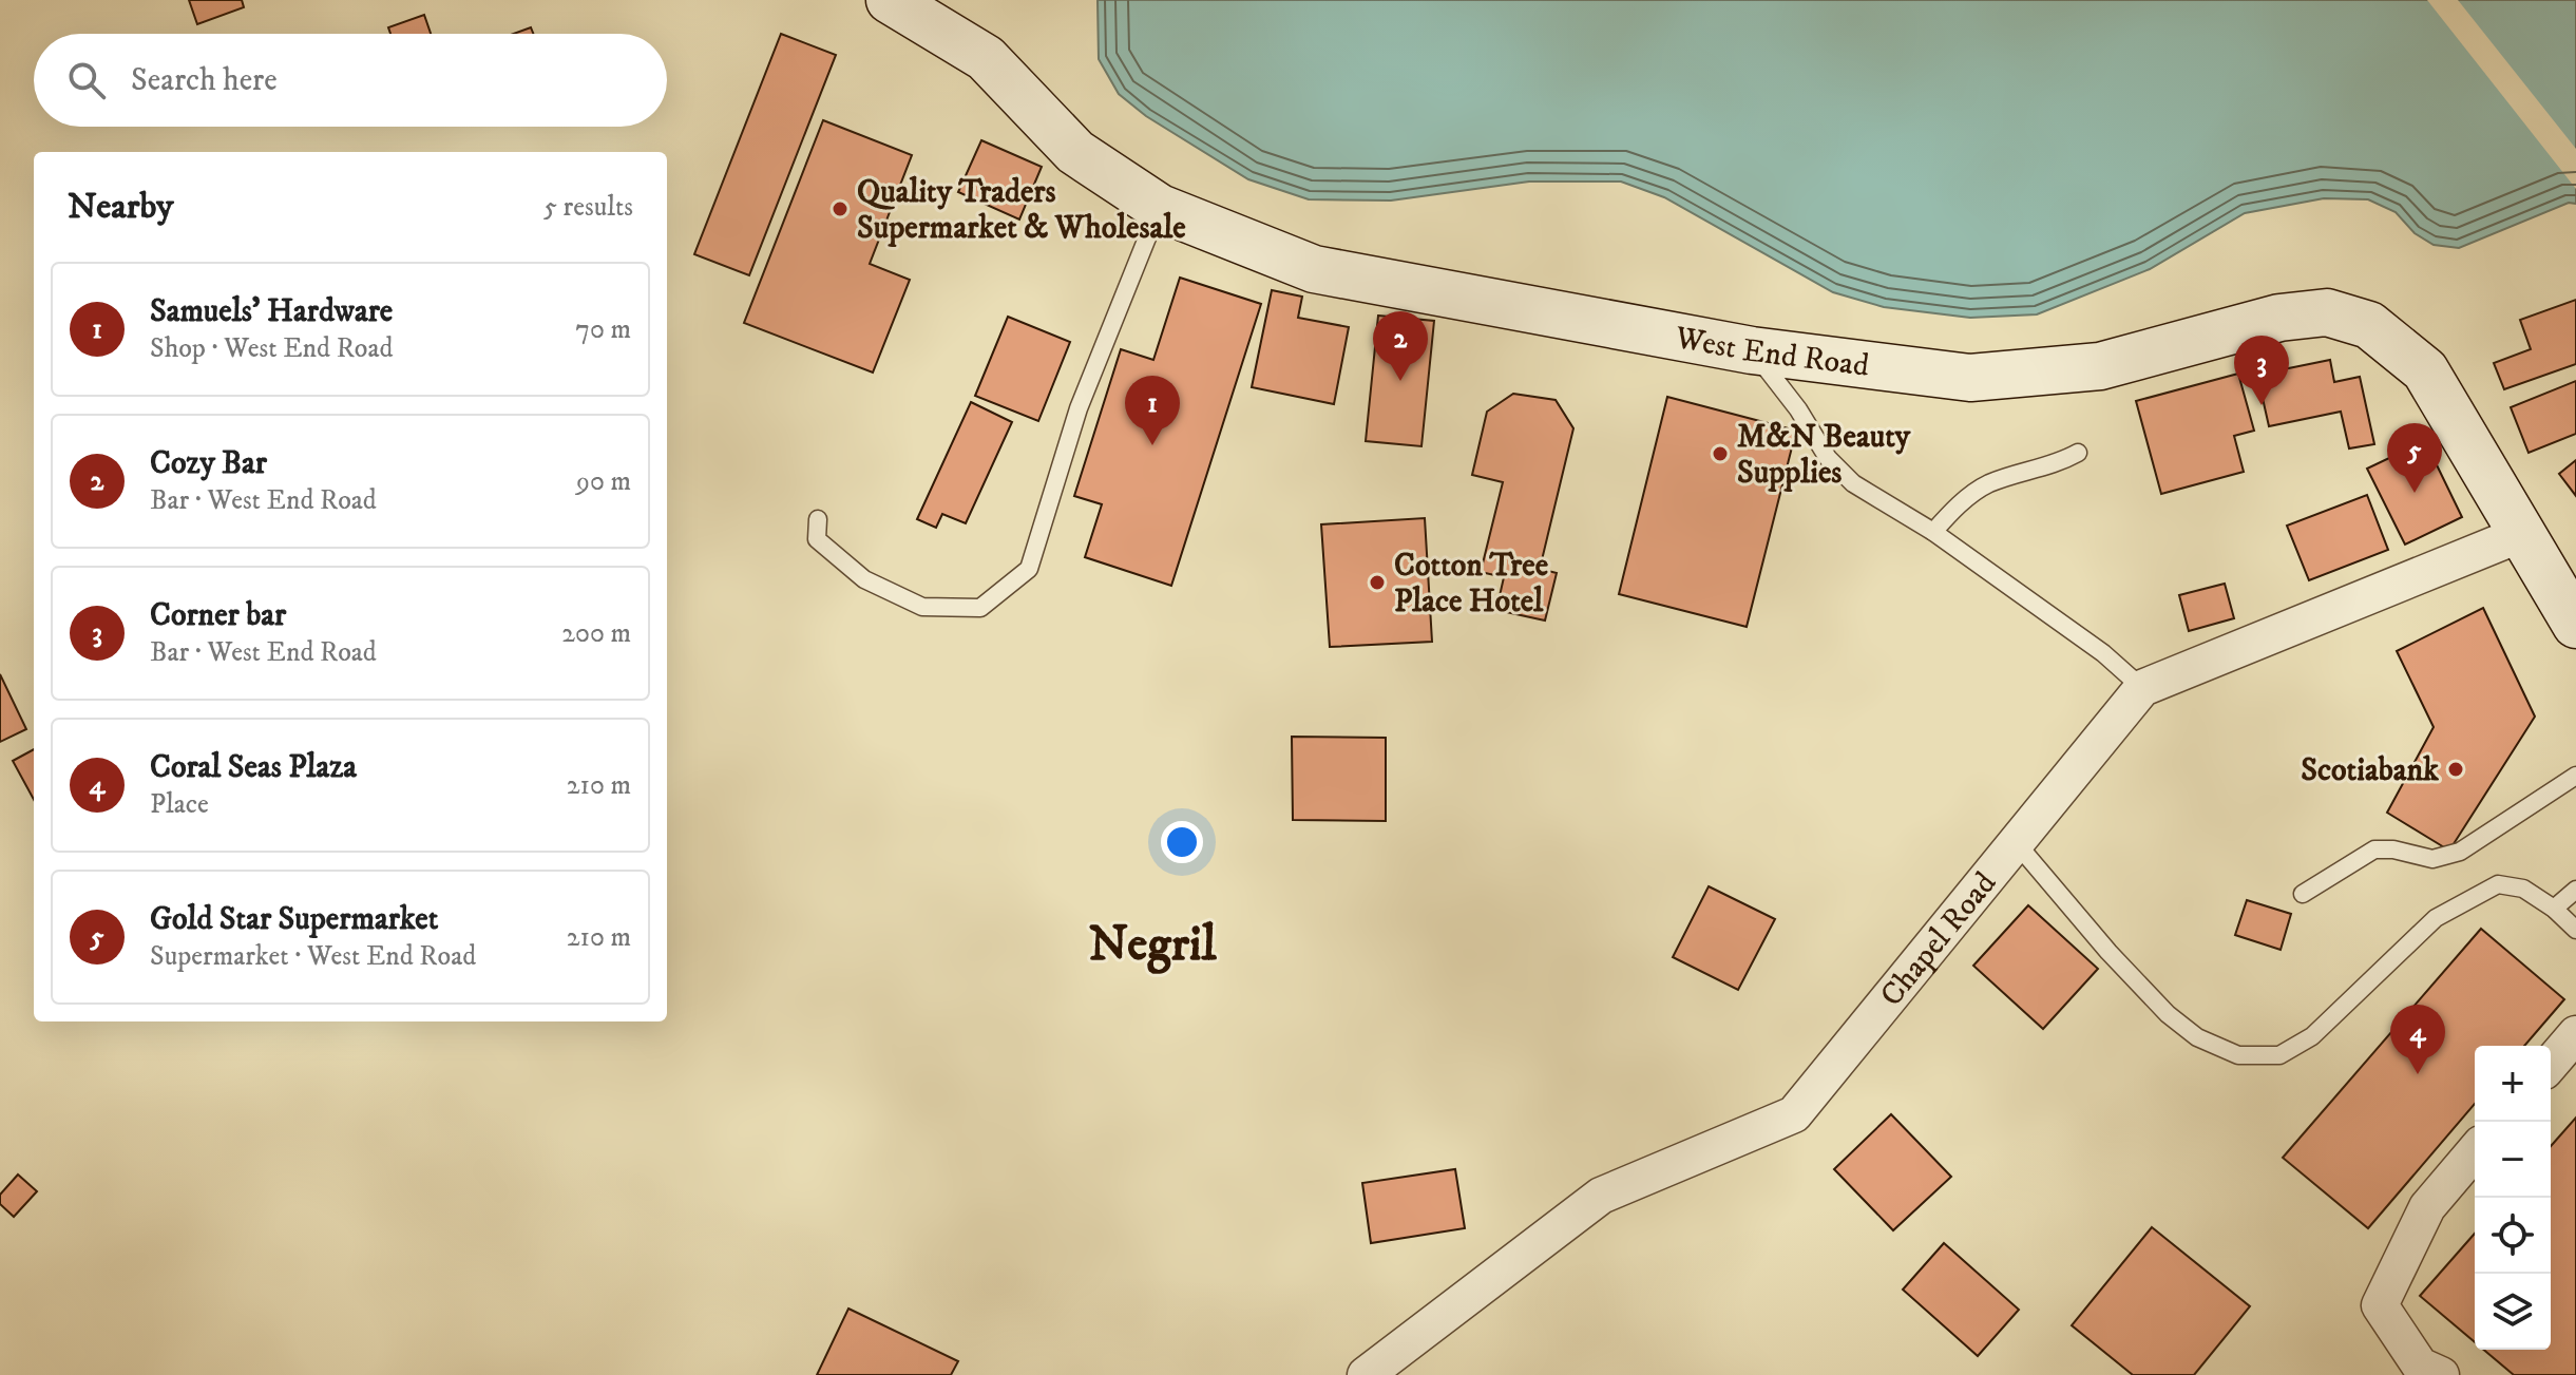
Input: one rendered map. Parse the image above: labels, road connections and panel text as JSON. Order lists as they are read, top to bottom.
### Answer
{
  "streets": {
    "main road": ["West End Road"],
    "street": ["Chapel Road"]
  },
  "crossings": [
    ["West End Road", "Chapel Road"]
  ],
  "districts": ["Negril"],
  "places": [
    "Quality Traders Supermarket & Wholesale",
    "M&N Beauty Supplies",
    "Cotton Tree Place Hotel",
    "Scotiabank"
  ],
  "page": {
    "search": "Search here",
    "heading": ["Nearby", "5 results"],
    "list": [
      {
        "mark": "1",
        "name": "Samuels' Hardware",
        "note": "Shop · West End Road",
        "value": "70 m"
      },
      {
        "mark": "2",
        "name": "Cozy Bar",
        "note": "Bar · West End Road",
        "value": "90 m"
      },
      {
        "mark": "3",
        "name": "Corner bar",
        "note": "Bar · West End Road",
        "value": "200 m"
      },
      {
        "mark": "4",
        "name": "Coral Seas Plaza",
        "note": "Place",
        "value": "210 m"
      },
      {
        "mark": "5",
        "name": "Gold Star Supermarket",
        "note": "Supermarket · West End Road",
        "value": "210 m"
      }
    ],
    "pins": [
      "2",
      "3",
      "1",
      "5",
      "4"
    ],
    "map_buttons": ["+", "−"]
  }
}
